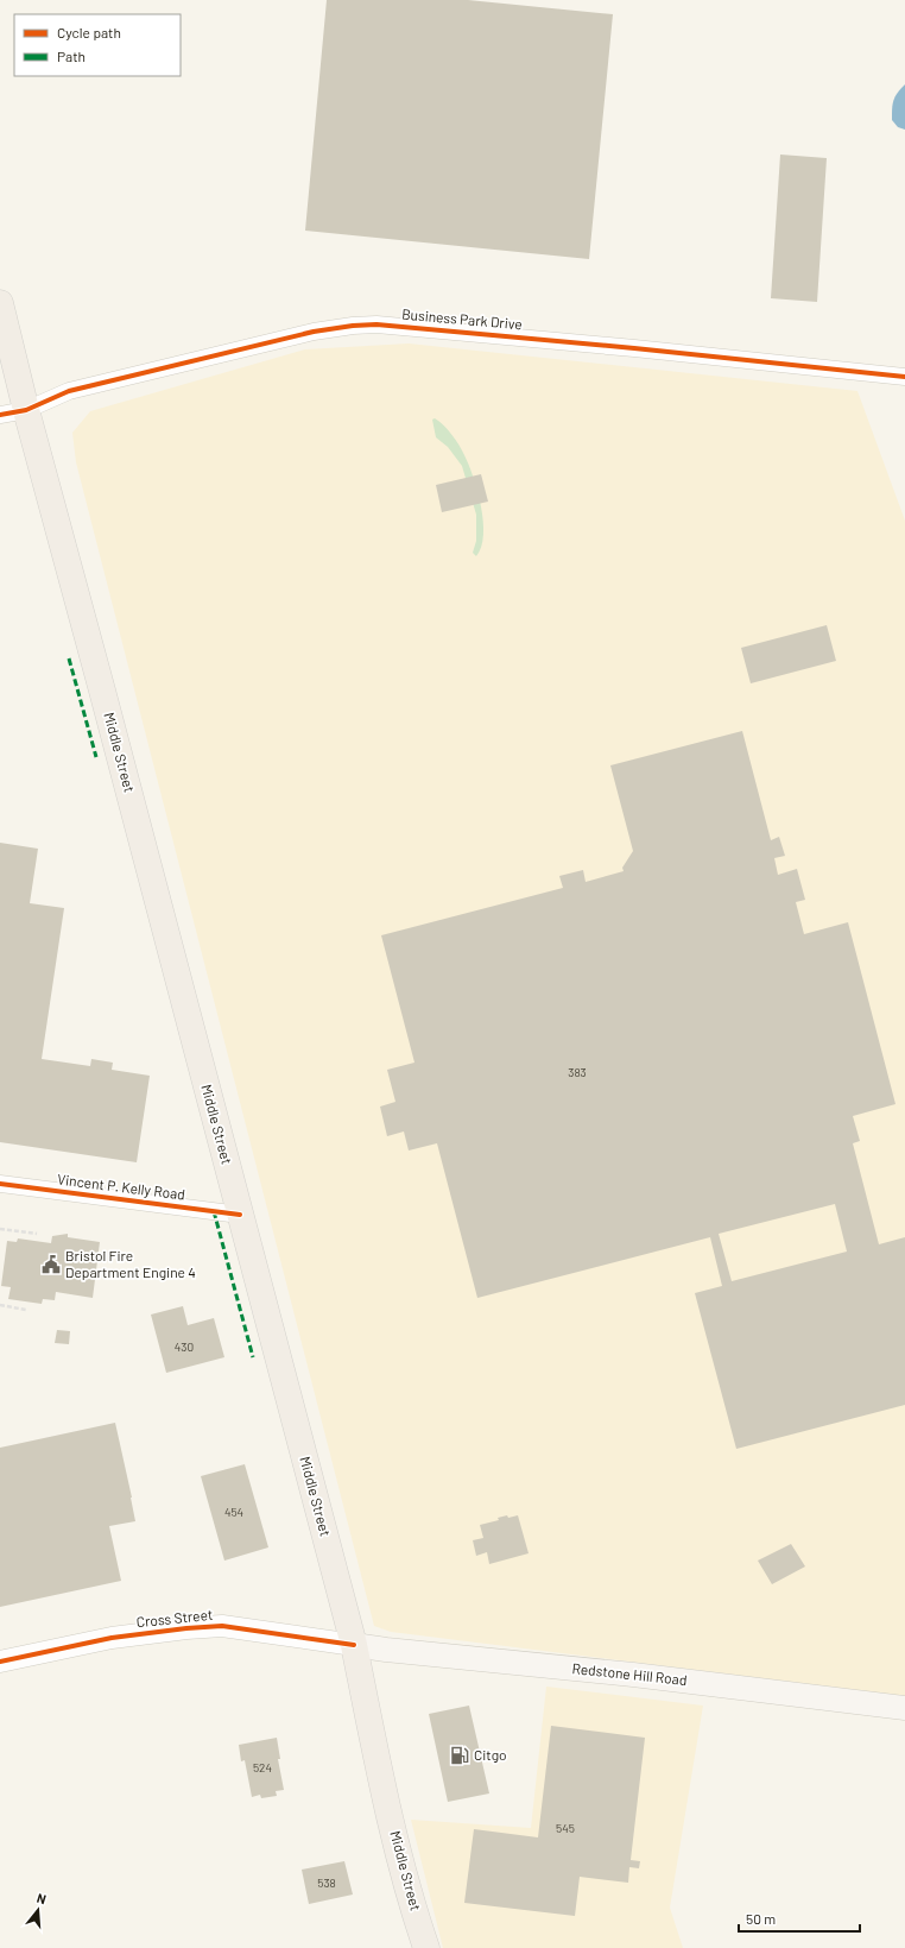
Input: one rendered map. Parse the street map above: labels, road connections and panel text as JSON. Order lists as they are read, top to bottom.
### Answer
{
  "streets": {
    "main road": ["Middle Street", "Redstone Hill Road"],
    "street": ["Business Park Drive", "Vincent P. Kelly Road", "Cross Street"]
  },
  "crossings": [
    ["Business Park Drive", "Middle Street"],
    ["Middle Street", "Vincent P. Kelly Road"],
    ["Middle Street", "Cross Street"],
    ["Middle Street", "Redstone Hill Road"],
    ["Cross Street", "Redstone Hill Road"]
  ],
  "places": {
    "public building": ["Bristol Fire Department Engine 4"],
    "fuel station": ["Citgo"]
  },
  "house_numbers": [
    "383",
    "430",
    "454",
    "524",
    "545",
    "538"
  ],
  "legend": ["Cycle path", "Path"],
  "scale_bar": "50 m",
  "north": "top"
}
